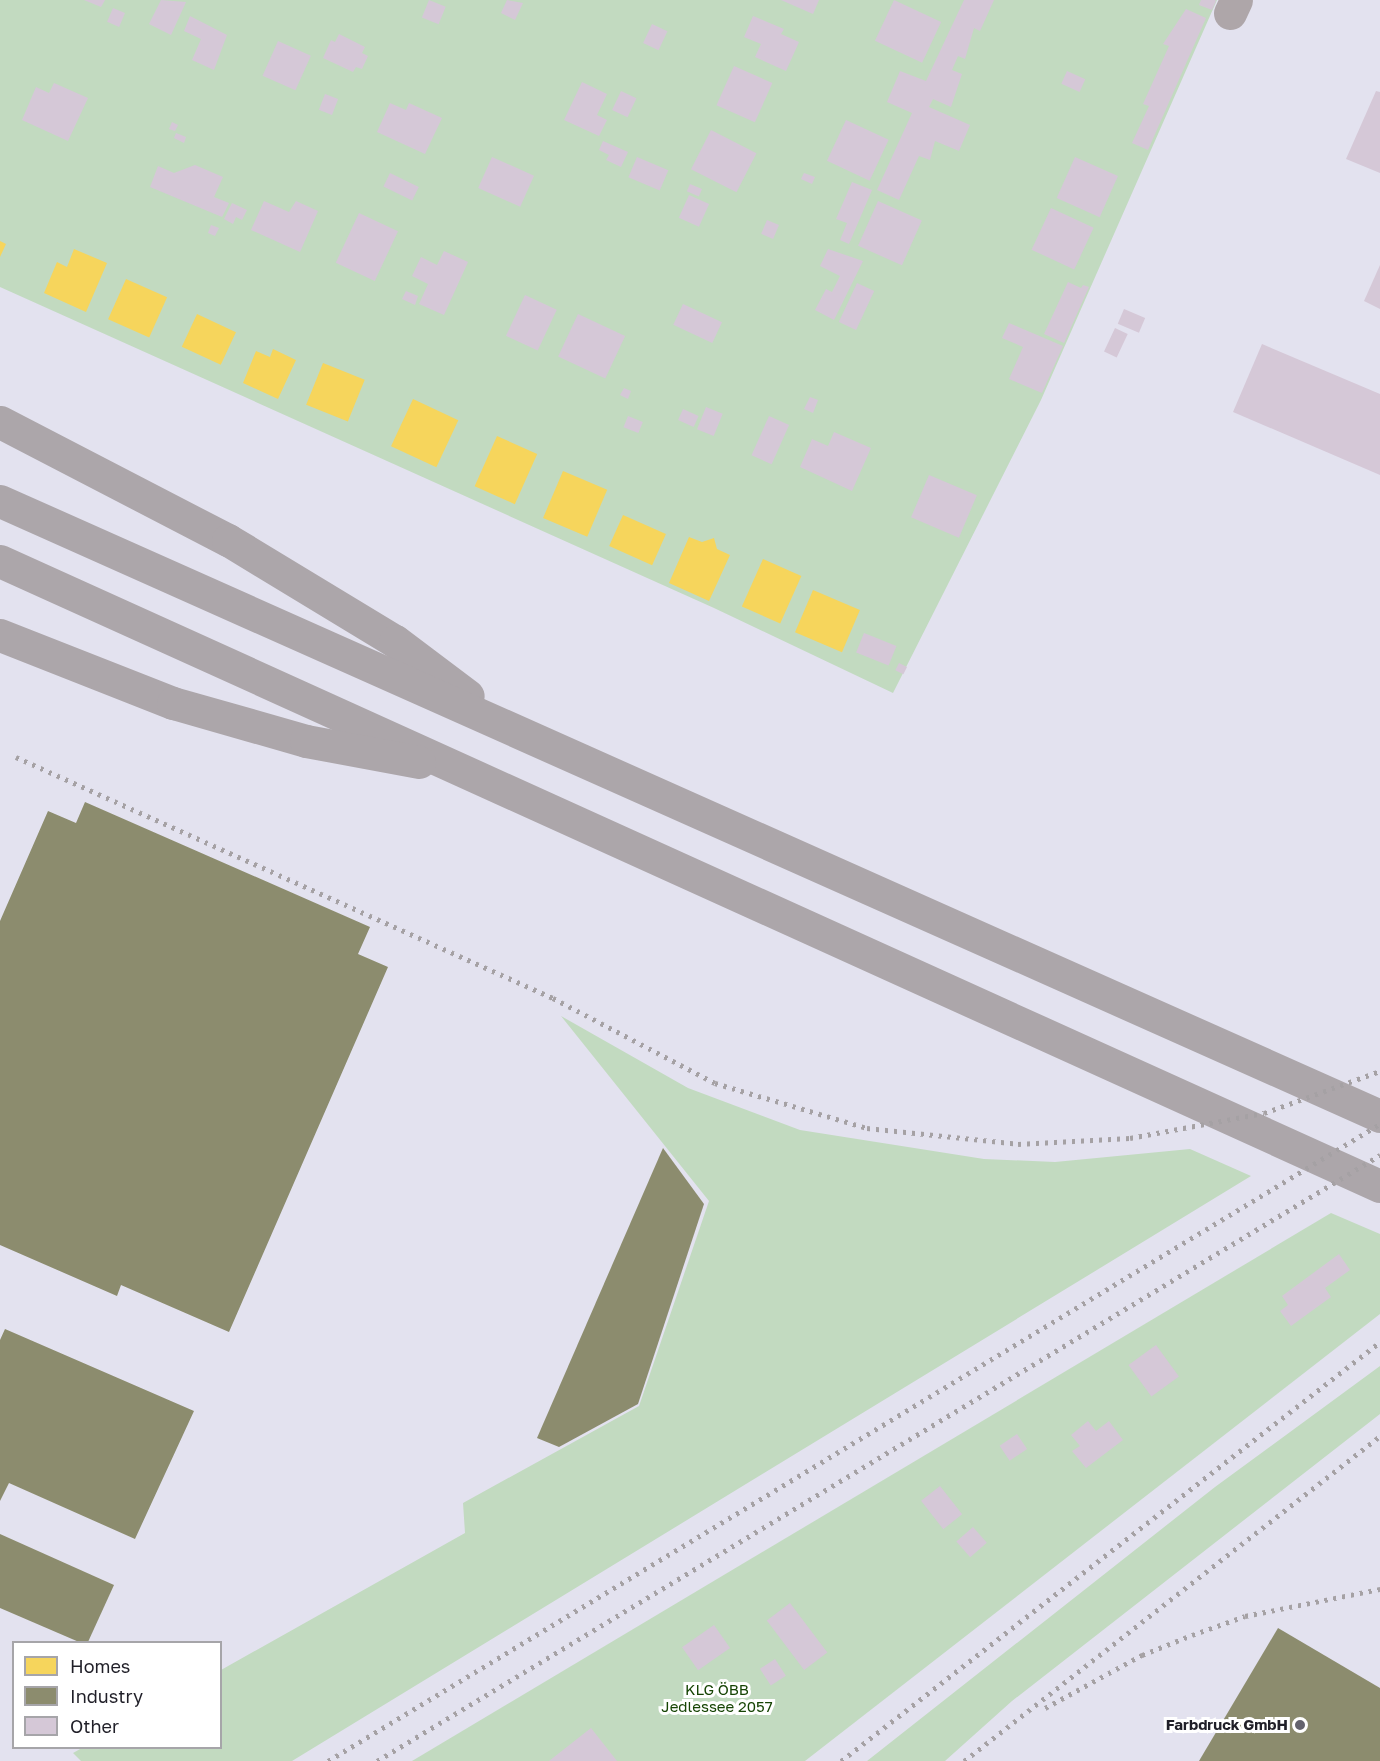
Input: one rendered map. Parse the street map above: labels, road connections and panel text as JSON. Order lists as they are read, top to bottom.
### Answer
{
  "parks": ["KLG ÖBB Jedlessee 2057"],
  "places": ["Farbdruck GmbH"],
  "legend": ["Homes", "Industry", "Other"]
}
